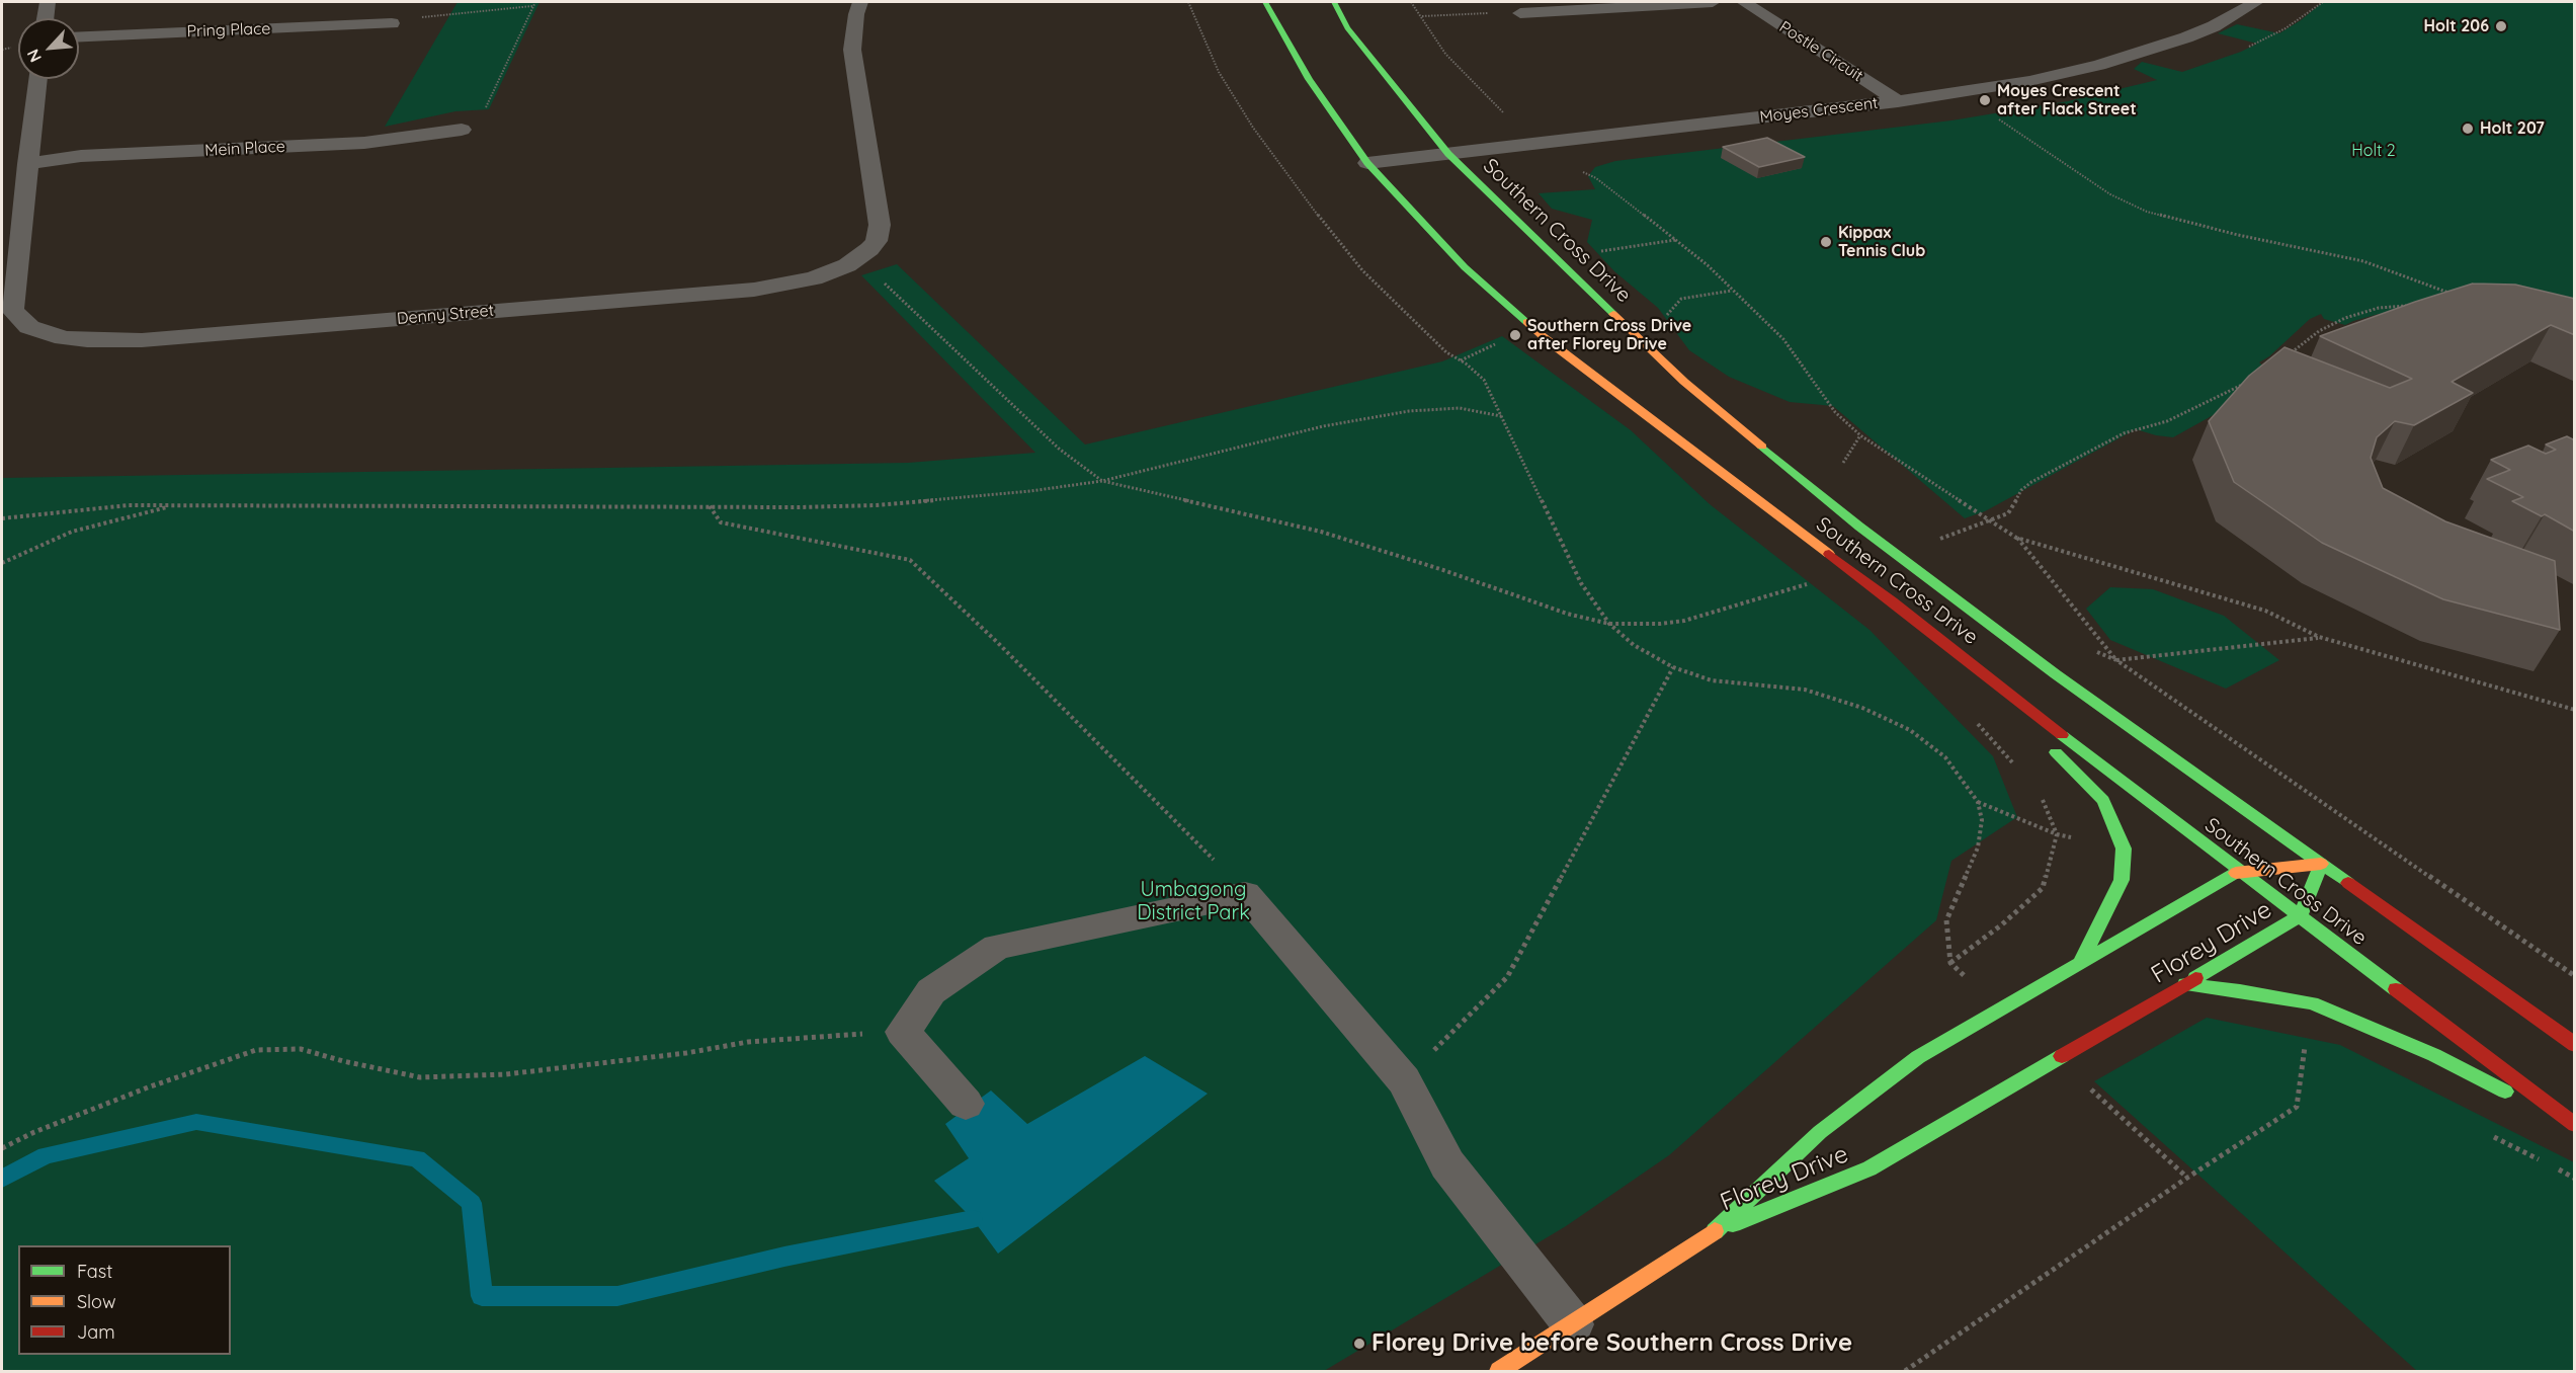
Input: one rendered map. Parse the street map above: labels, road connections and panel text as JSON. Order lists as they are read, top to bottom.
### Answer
{
  "streets": {
    "main road": ["Southern Cross Drive", "Florey Drive"],
    "street": [
      "Pring Place",
      "Postle Circuit",
      "Moyes Crescent",
      "Mein Place",
      "Denny Street"
    ]
  },
  "crossings": [
    ["Postle Circuit", "Moyes Crescent"],
    ["Moyes Crescent", "Southern Cross Drive"],
    ["Mein Place", "Denny Street"],
    ["Southern Cross Drive", "Florey Drive"]
  ],
  "parks": ["Holt 2", "Umbagong District Park"],
  "places": [
    "Holt 206",
    "Moyes Crescent after Flack Street",
    "Holt 207",
    "Kippax Tennis Club",
    "Southern Cross Drive after Florey Drive",
    "Florey Drive before Southern Cross Drive"
  ],
  "legend": ["Fast", "Slow", "Jam"],
  "north": "bottom left"
}
